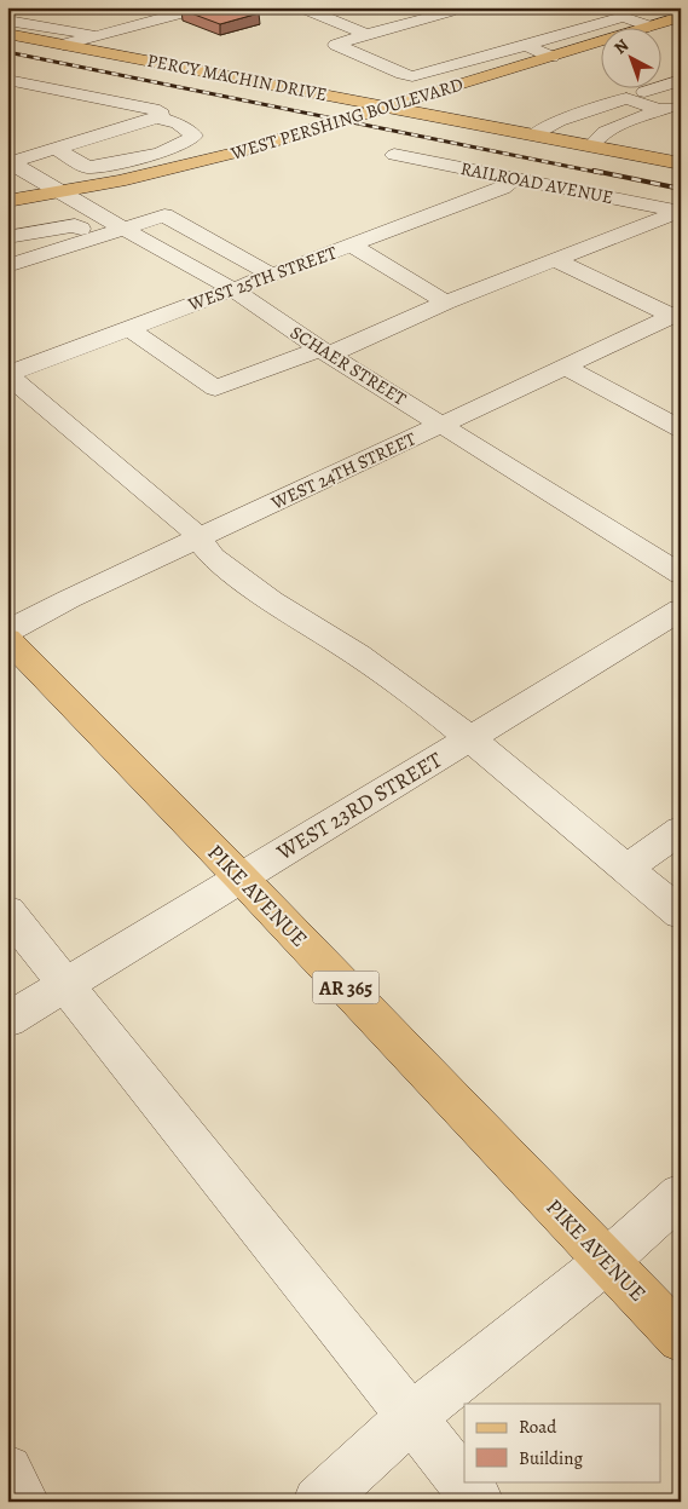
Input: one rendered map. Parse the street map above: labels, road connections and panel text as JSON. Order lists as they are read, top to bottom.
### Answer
{
  "streets": {
    "main road": [
      "PERCY MACHIN DRIVE",
      "WEST PERSHING BOULEVARD",
      "PIKE AVENUE",
      "AR 365"
    ],
    "street": [
      "RAILROAD AVENUE",
      "WEST 25TH STREET",
      "SCHAER STREET",
      "WEST 24TH STREET",
      "WEST 23RD STREET"
    ]
  },
  "crossings": [
    ["PERCY MACHIN DRIVE", "WEST PERSHING BOULEVARD"],
    ["WEST PERSHING BOULEVARD", "SCHAER STREET"],
    ["RAILROAD AVENUE", "WEST 25TH STREET"],
    ["WEST 25TH STREET", "SCHAER STREET"],
    ["SCHAER STREET", "WEST 24TH STREET"],
    ["WEST 23RD STREET", "PIKE AVENUE"]
  ],
  "legend": ["Road", "Building"],
  "north": "top left"
}
